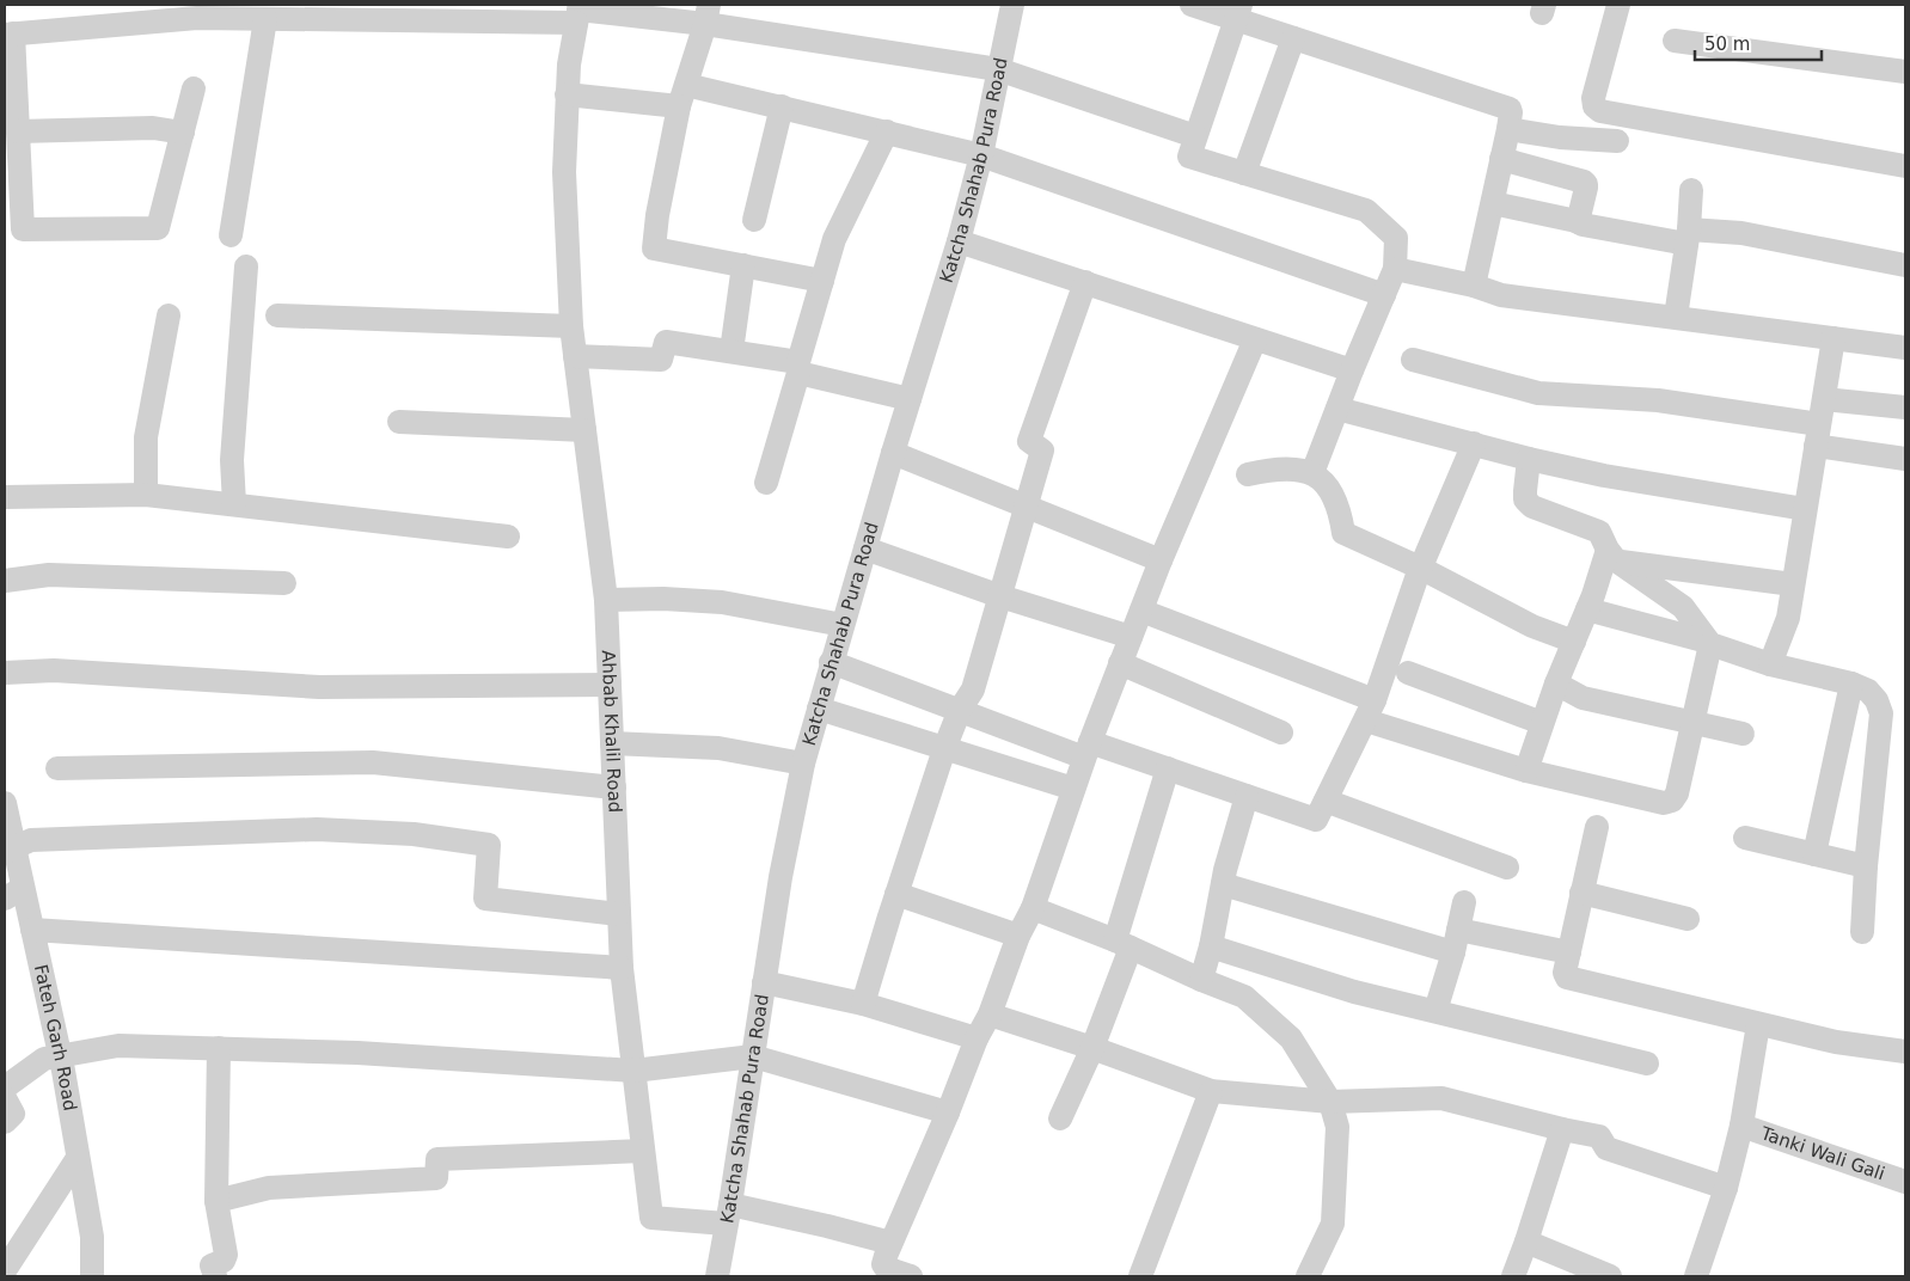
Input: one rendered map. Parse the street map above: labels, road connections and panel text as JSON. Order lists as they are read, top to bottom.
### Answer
{
  "streets": {
    "street": [
      "Katcha Shahab Pura Road",
      "Ahbab Khalil Road",
      "Fateh Garh Road",
      "Tanki Wali Gali"
    ]
  },
  "crossings": [
    ["Katcha Shahab Pura Road", "Ahbab Khalil Road"]
  ],
  "scale_bar": "50 m"
}
